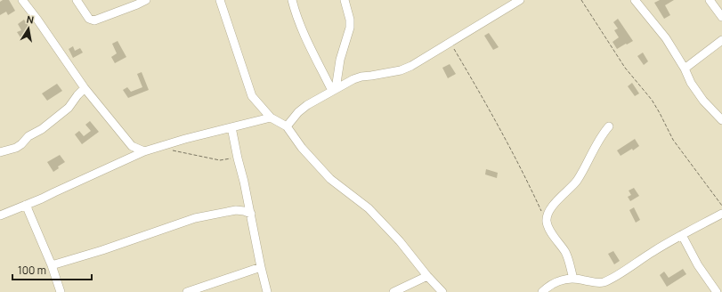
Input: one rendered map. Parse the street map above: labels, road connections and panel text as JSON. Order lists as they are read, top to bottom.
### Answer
{
  "scale_bar": "100 m",
  "north": "top"
}
